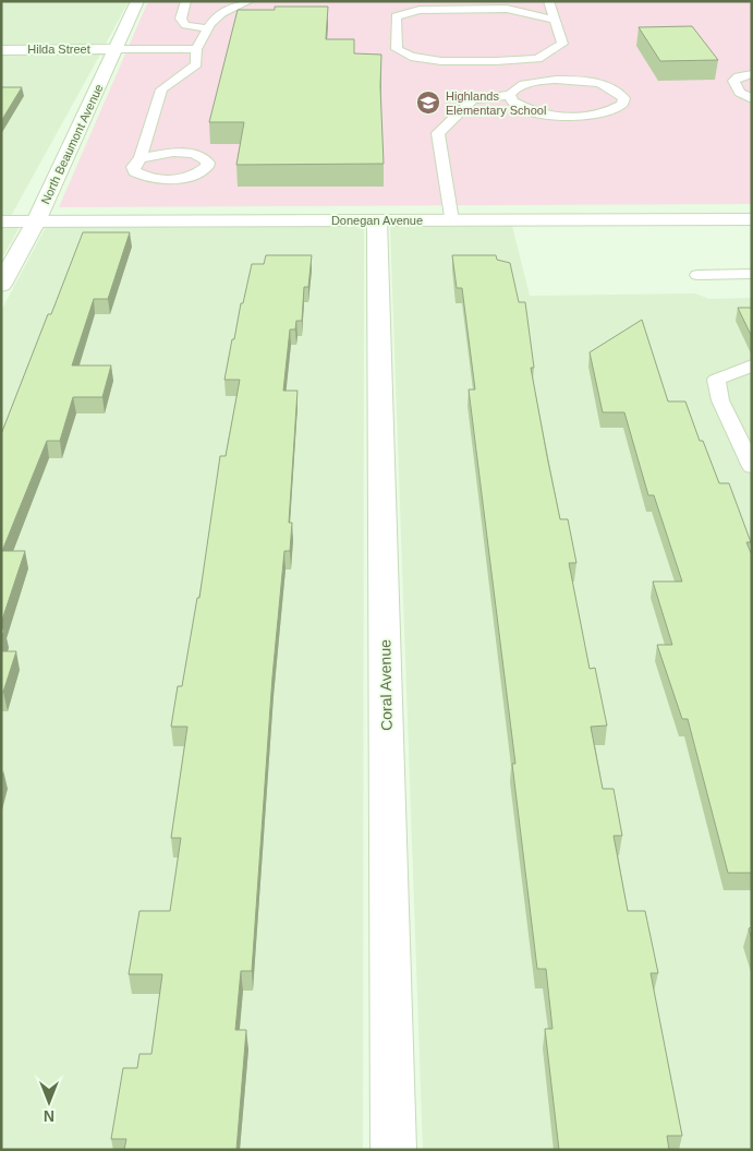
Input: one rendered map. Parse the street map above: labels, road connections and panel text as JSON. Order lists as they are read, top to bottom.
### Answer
{
  "streets": {
    "street": [
      "Hilda Street",
      "North Beaumont Avenue",
      "Donegan Avenue",
      "Coral Avenue"
    ]
  },
  "crossings": [
    ["Hilda Street", "North Beaumont Avenue"],
    ["North Beaumont Avenue", "Donegan Avenue"],
    ["Donegan Avenue", "Coral Avenue"]
  ],
  "places": {
    "school or university": ["Highlands Elementary School"]
  },
  "north": "bottom"
}
